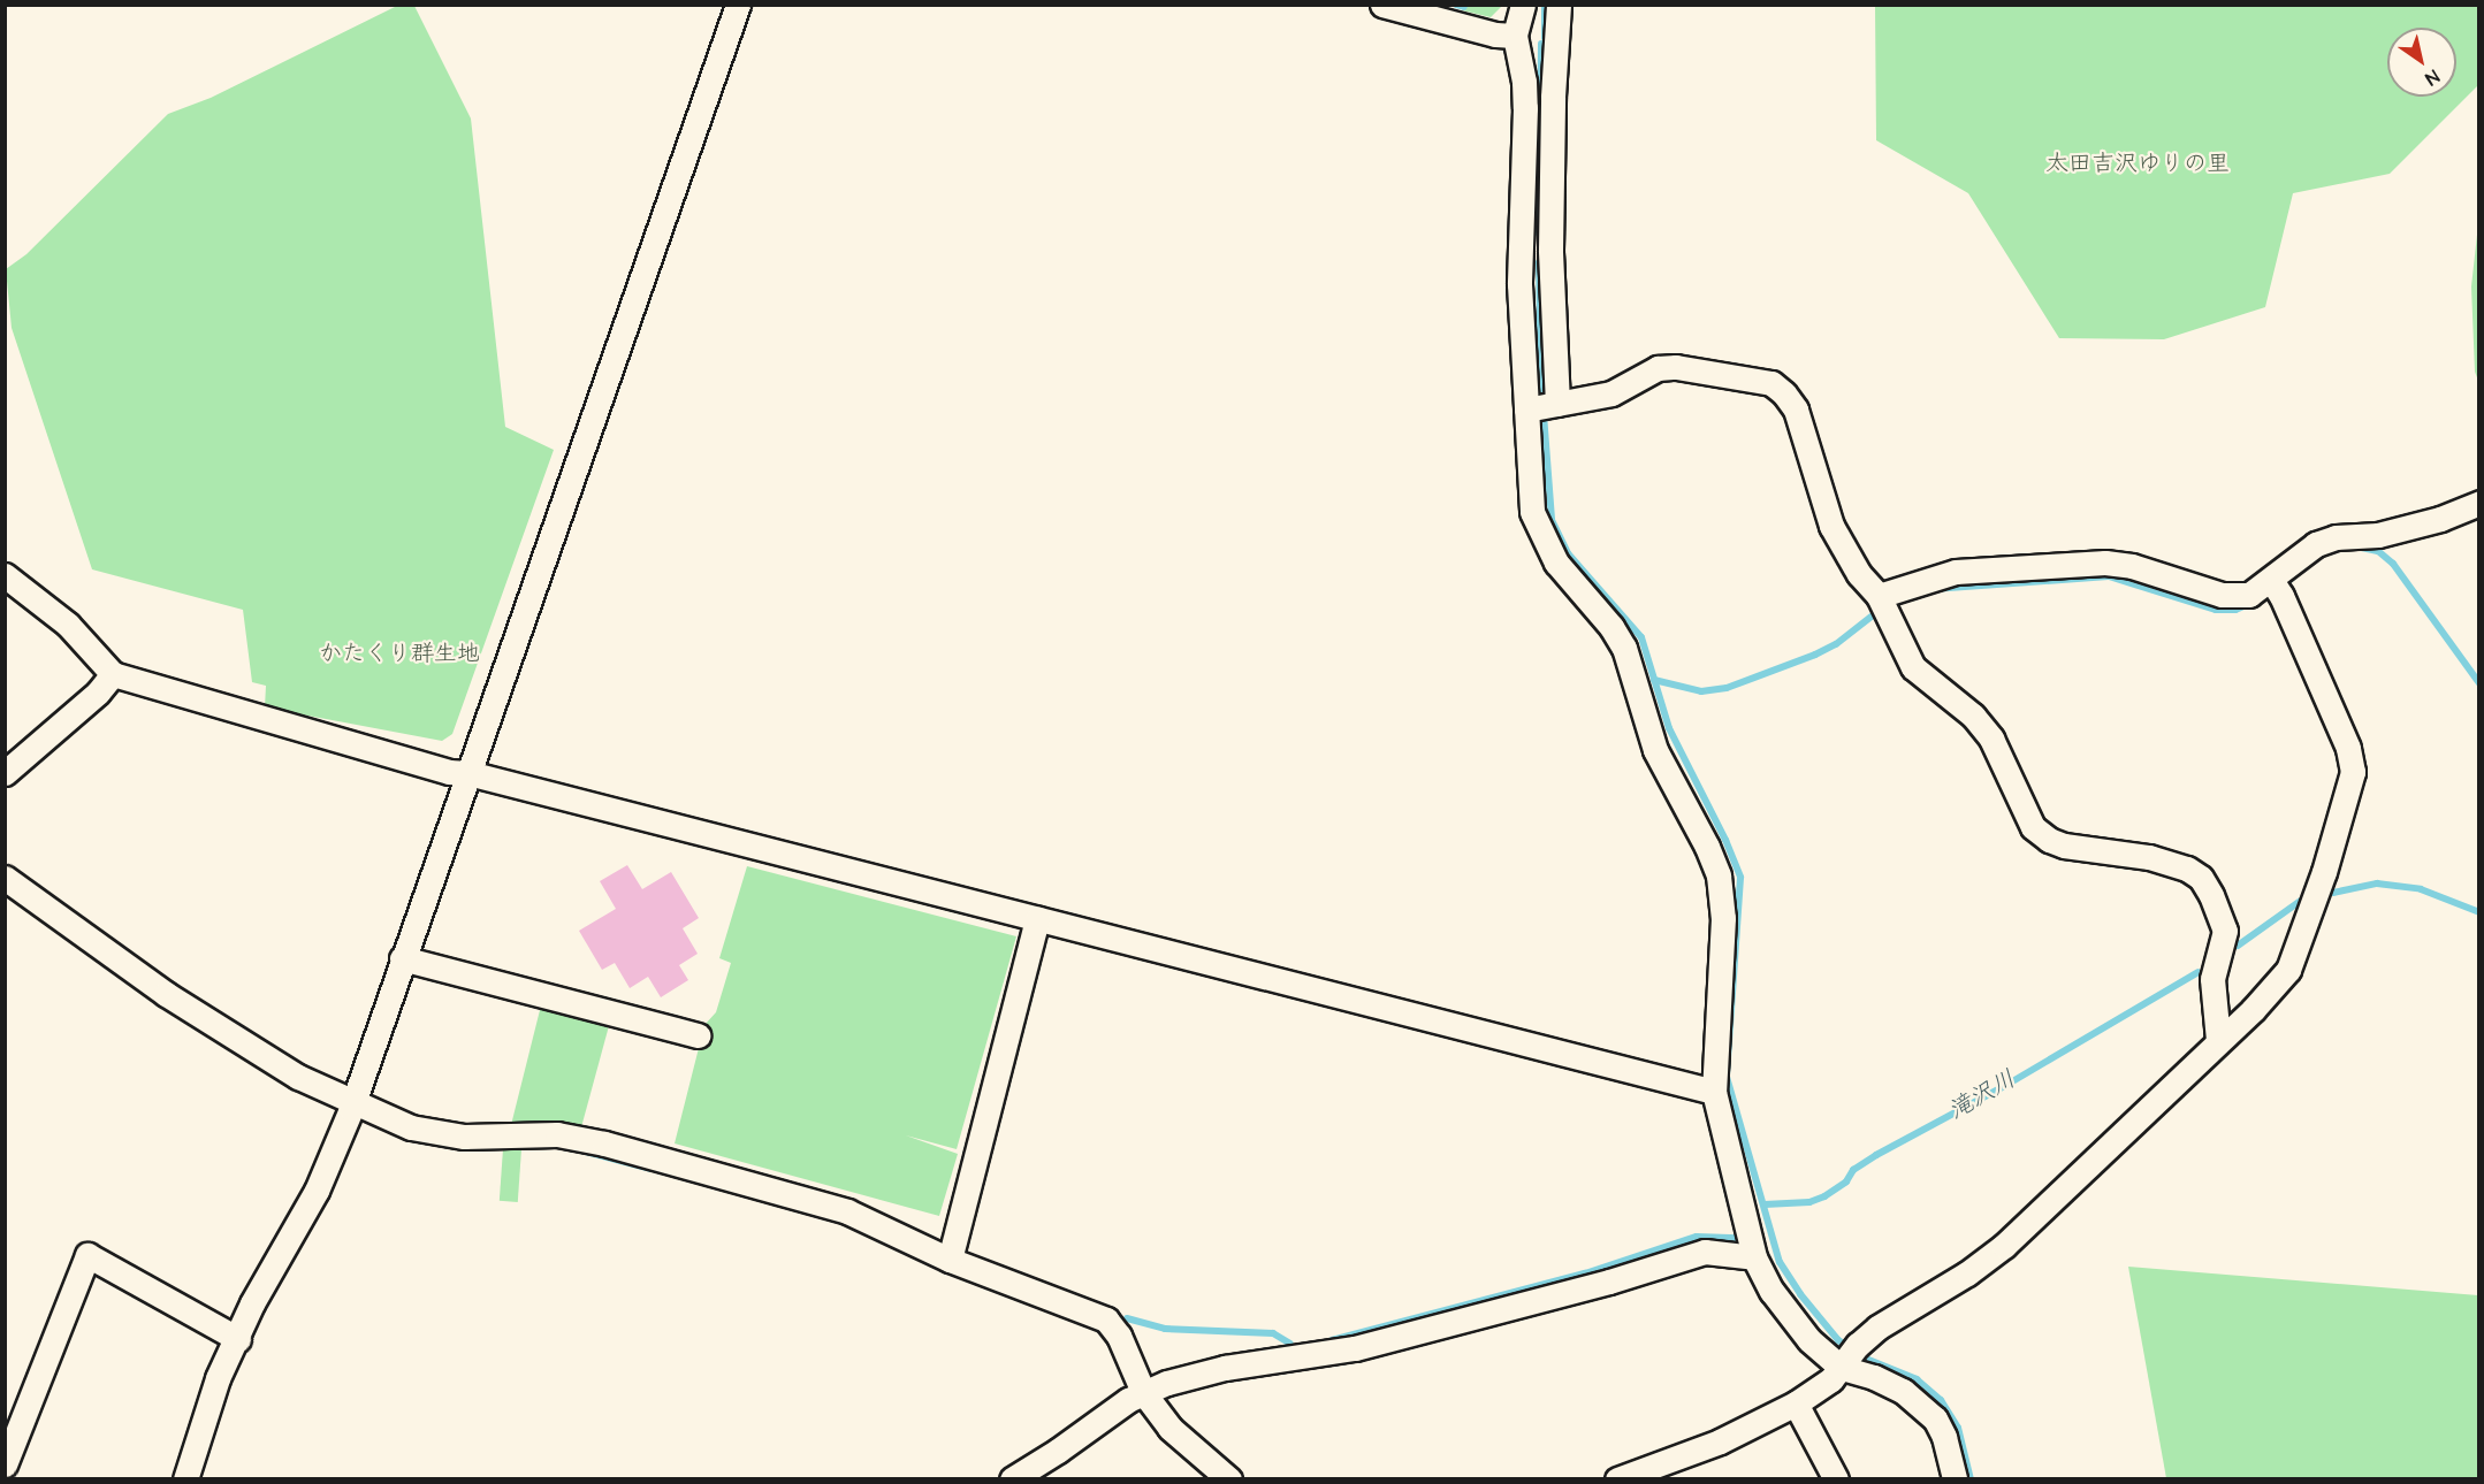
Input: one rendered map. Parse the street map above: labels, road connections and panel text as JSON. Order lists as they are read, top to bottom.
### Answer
{
  "water": ["滝沢川"],
  "parks": ["太田吉沢ゆりの里", "かたくり群生地"],
  "north": "bottom right"
}
